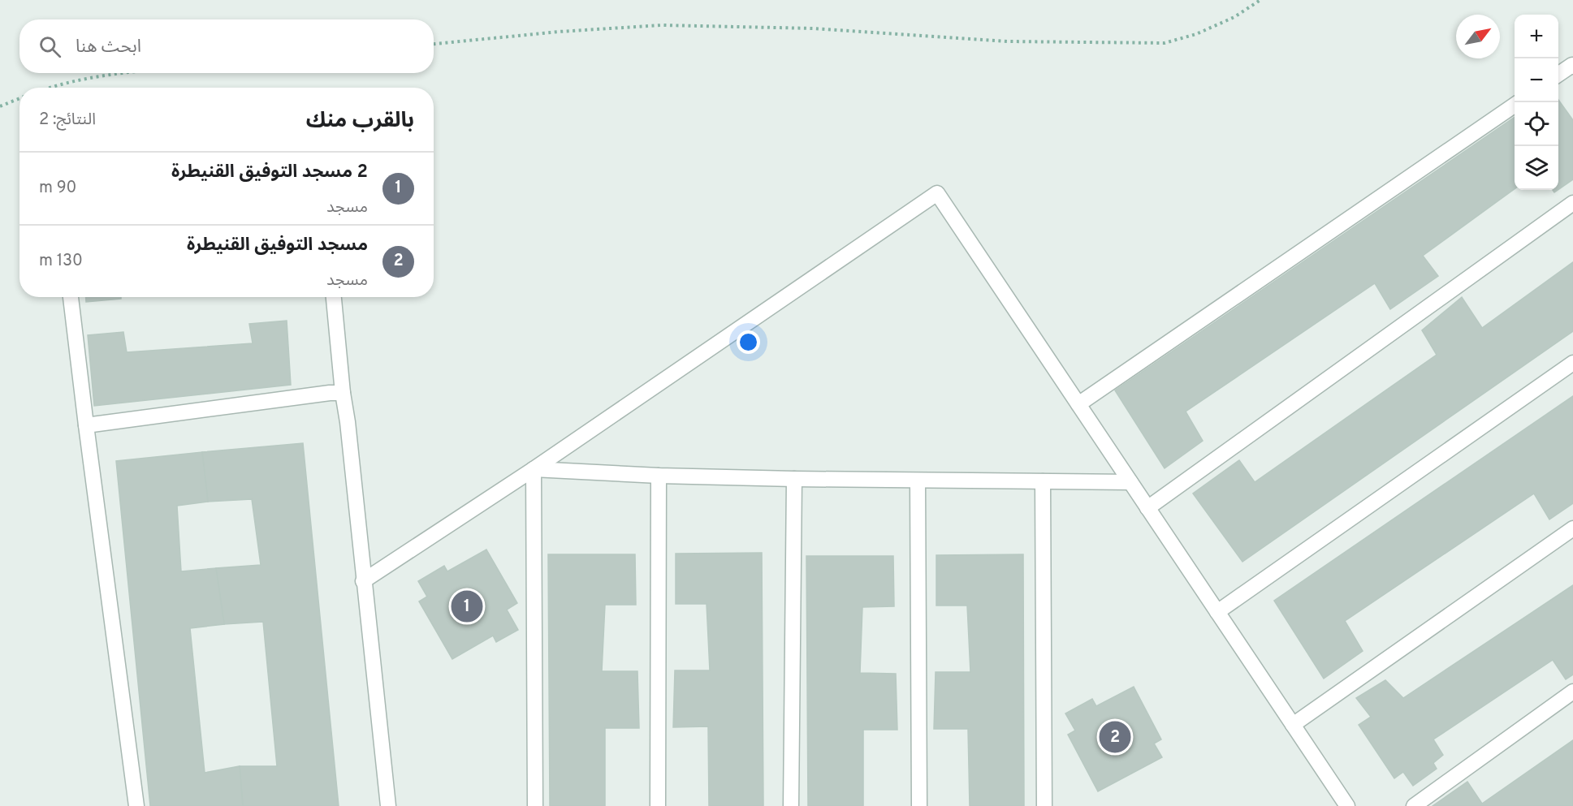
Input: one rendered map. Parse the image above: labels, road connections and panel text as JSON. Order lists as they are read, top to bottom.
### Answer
{
  "north": "top right",
  "page": {
    "map_buttons": ["+", "−"],
    "search": "ابحث هنا",
    "heading": ["بالقرب منك", "النتائج: 2"],
    "list": [
      {
        "mark": "1",
        "name": "2 مسجد التوفيق القنيطرة",
        "note": "مسجد",
        "value": "90 m"
      },
      {
        "mark": "2",
        "name": "مسجد التوفيق القنيطرة",
        "note": "مسجد",
        "value": "130 m"
      }
    ],
    "pins": ["1", "2"]
  }
}
